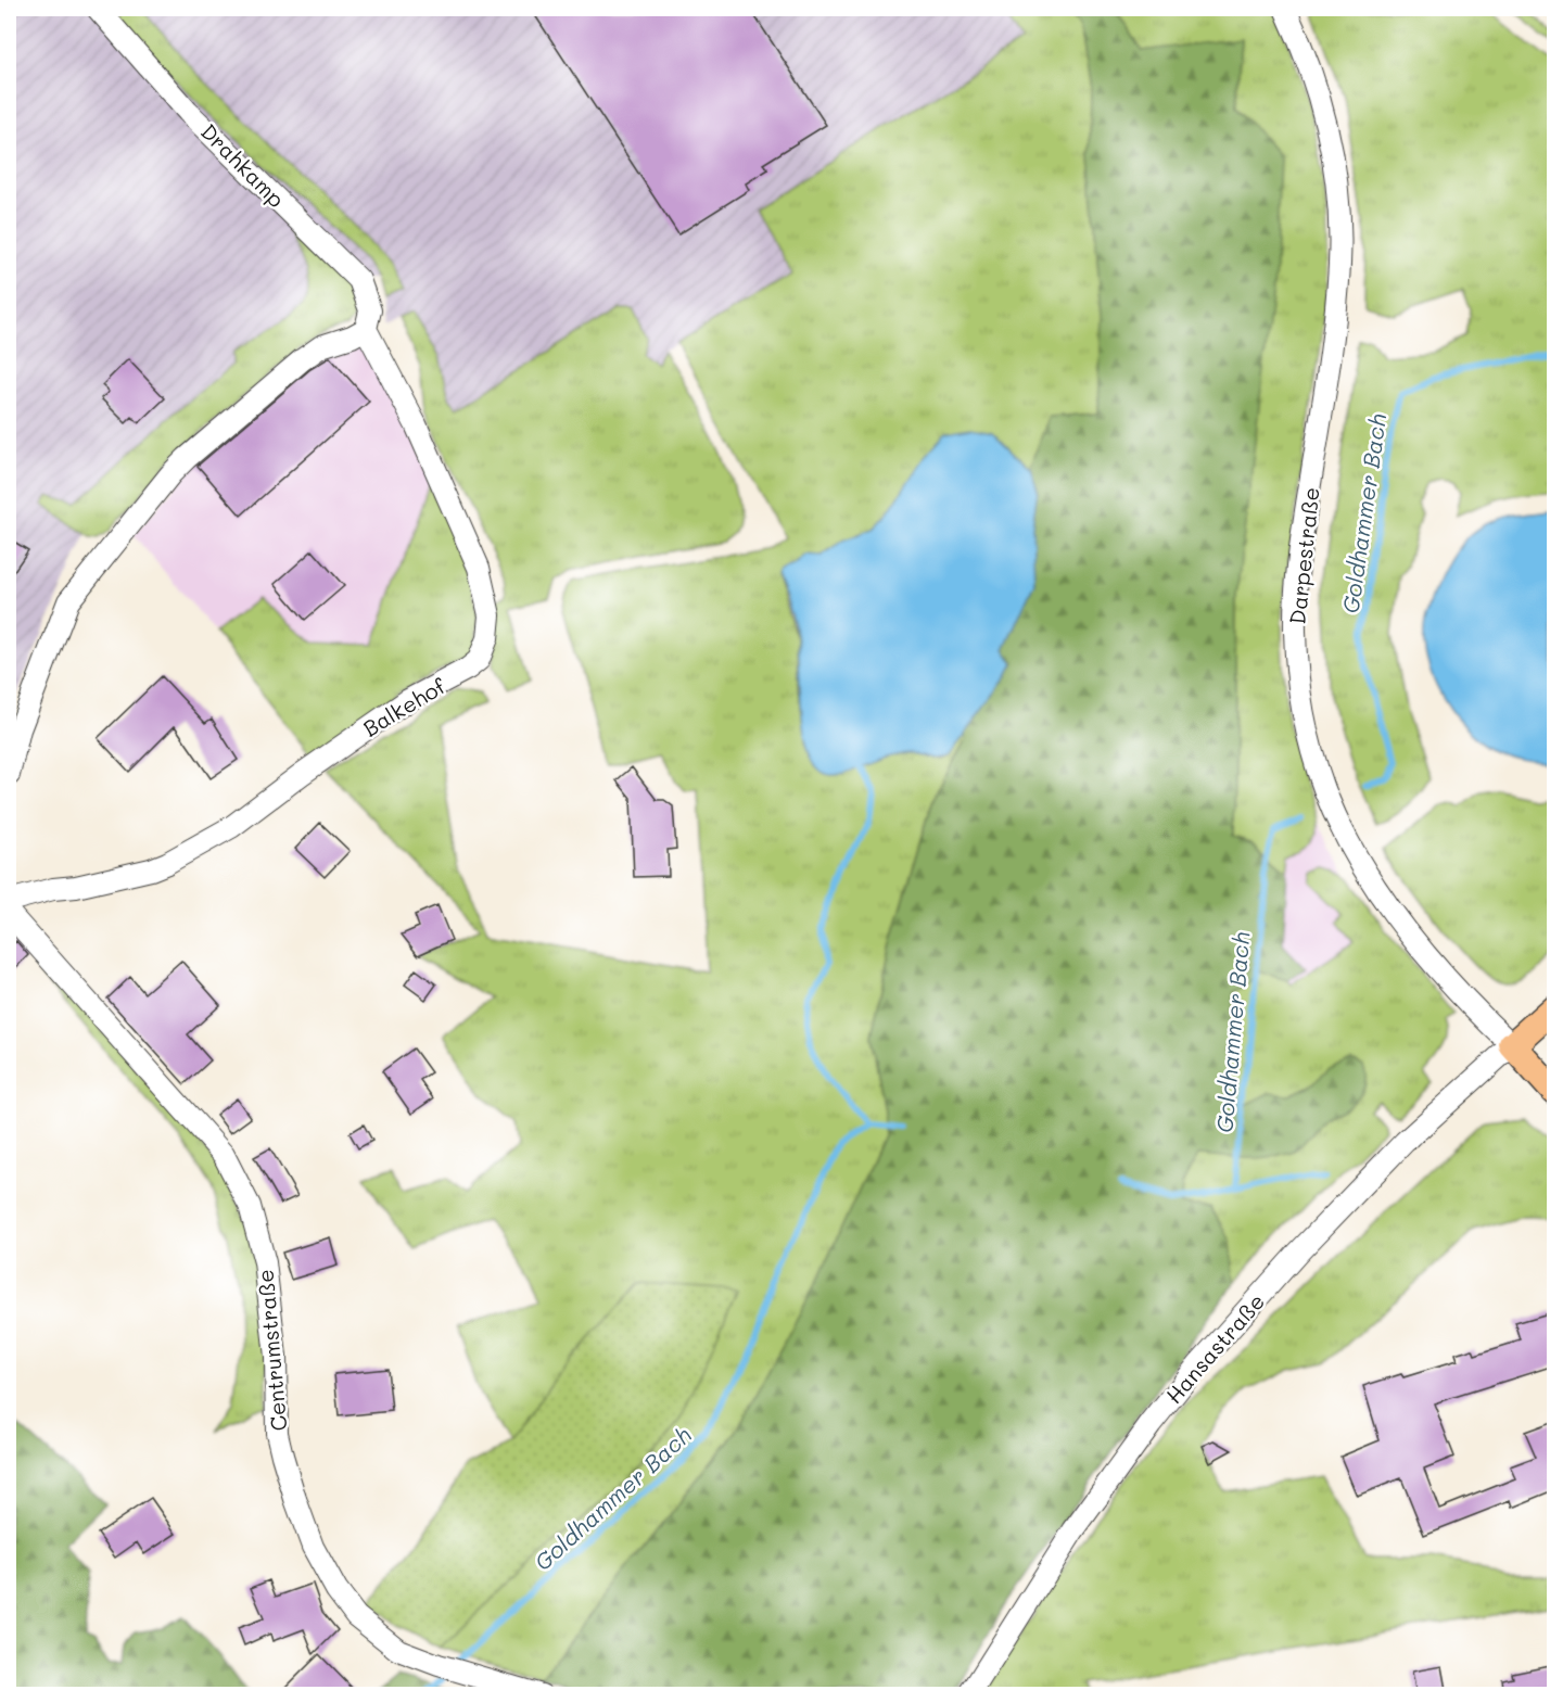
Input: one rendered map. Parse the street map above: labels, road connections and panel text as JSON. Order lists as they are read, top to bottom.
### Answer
{
  "streets": {
    "street": [
      "Drahkamp",
      "Darpestraße",
      "Balkehof",
      "Hansastraße",
      "Centrumstraße"
    ]
  },
  "crossings": [
    ["Drahkamp", "Balkehof"],
    ["Darpestraße", "Hansastraße"]
  ],
  "water": ["Goldhammer Bach"]
}
